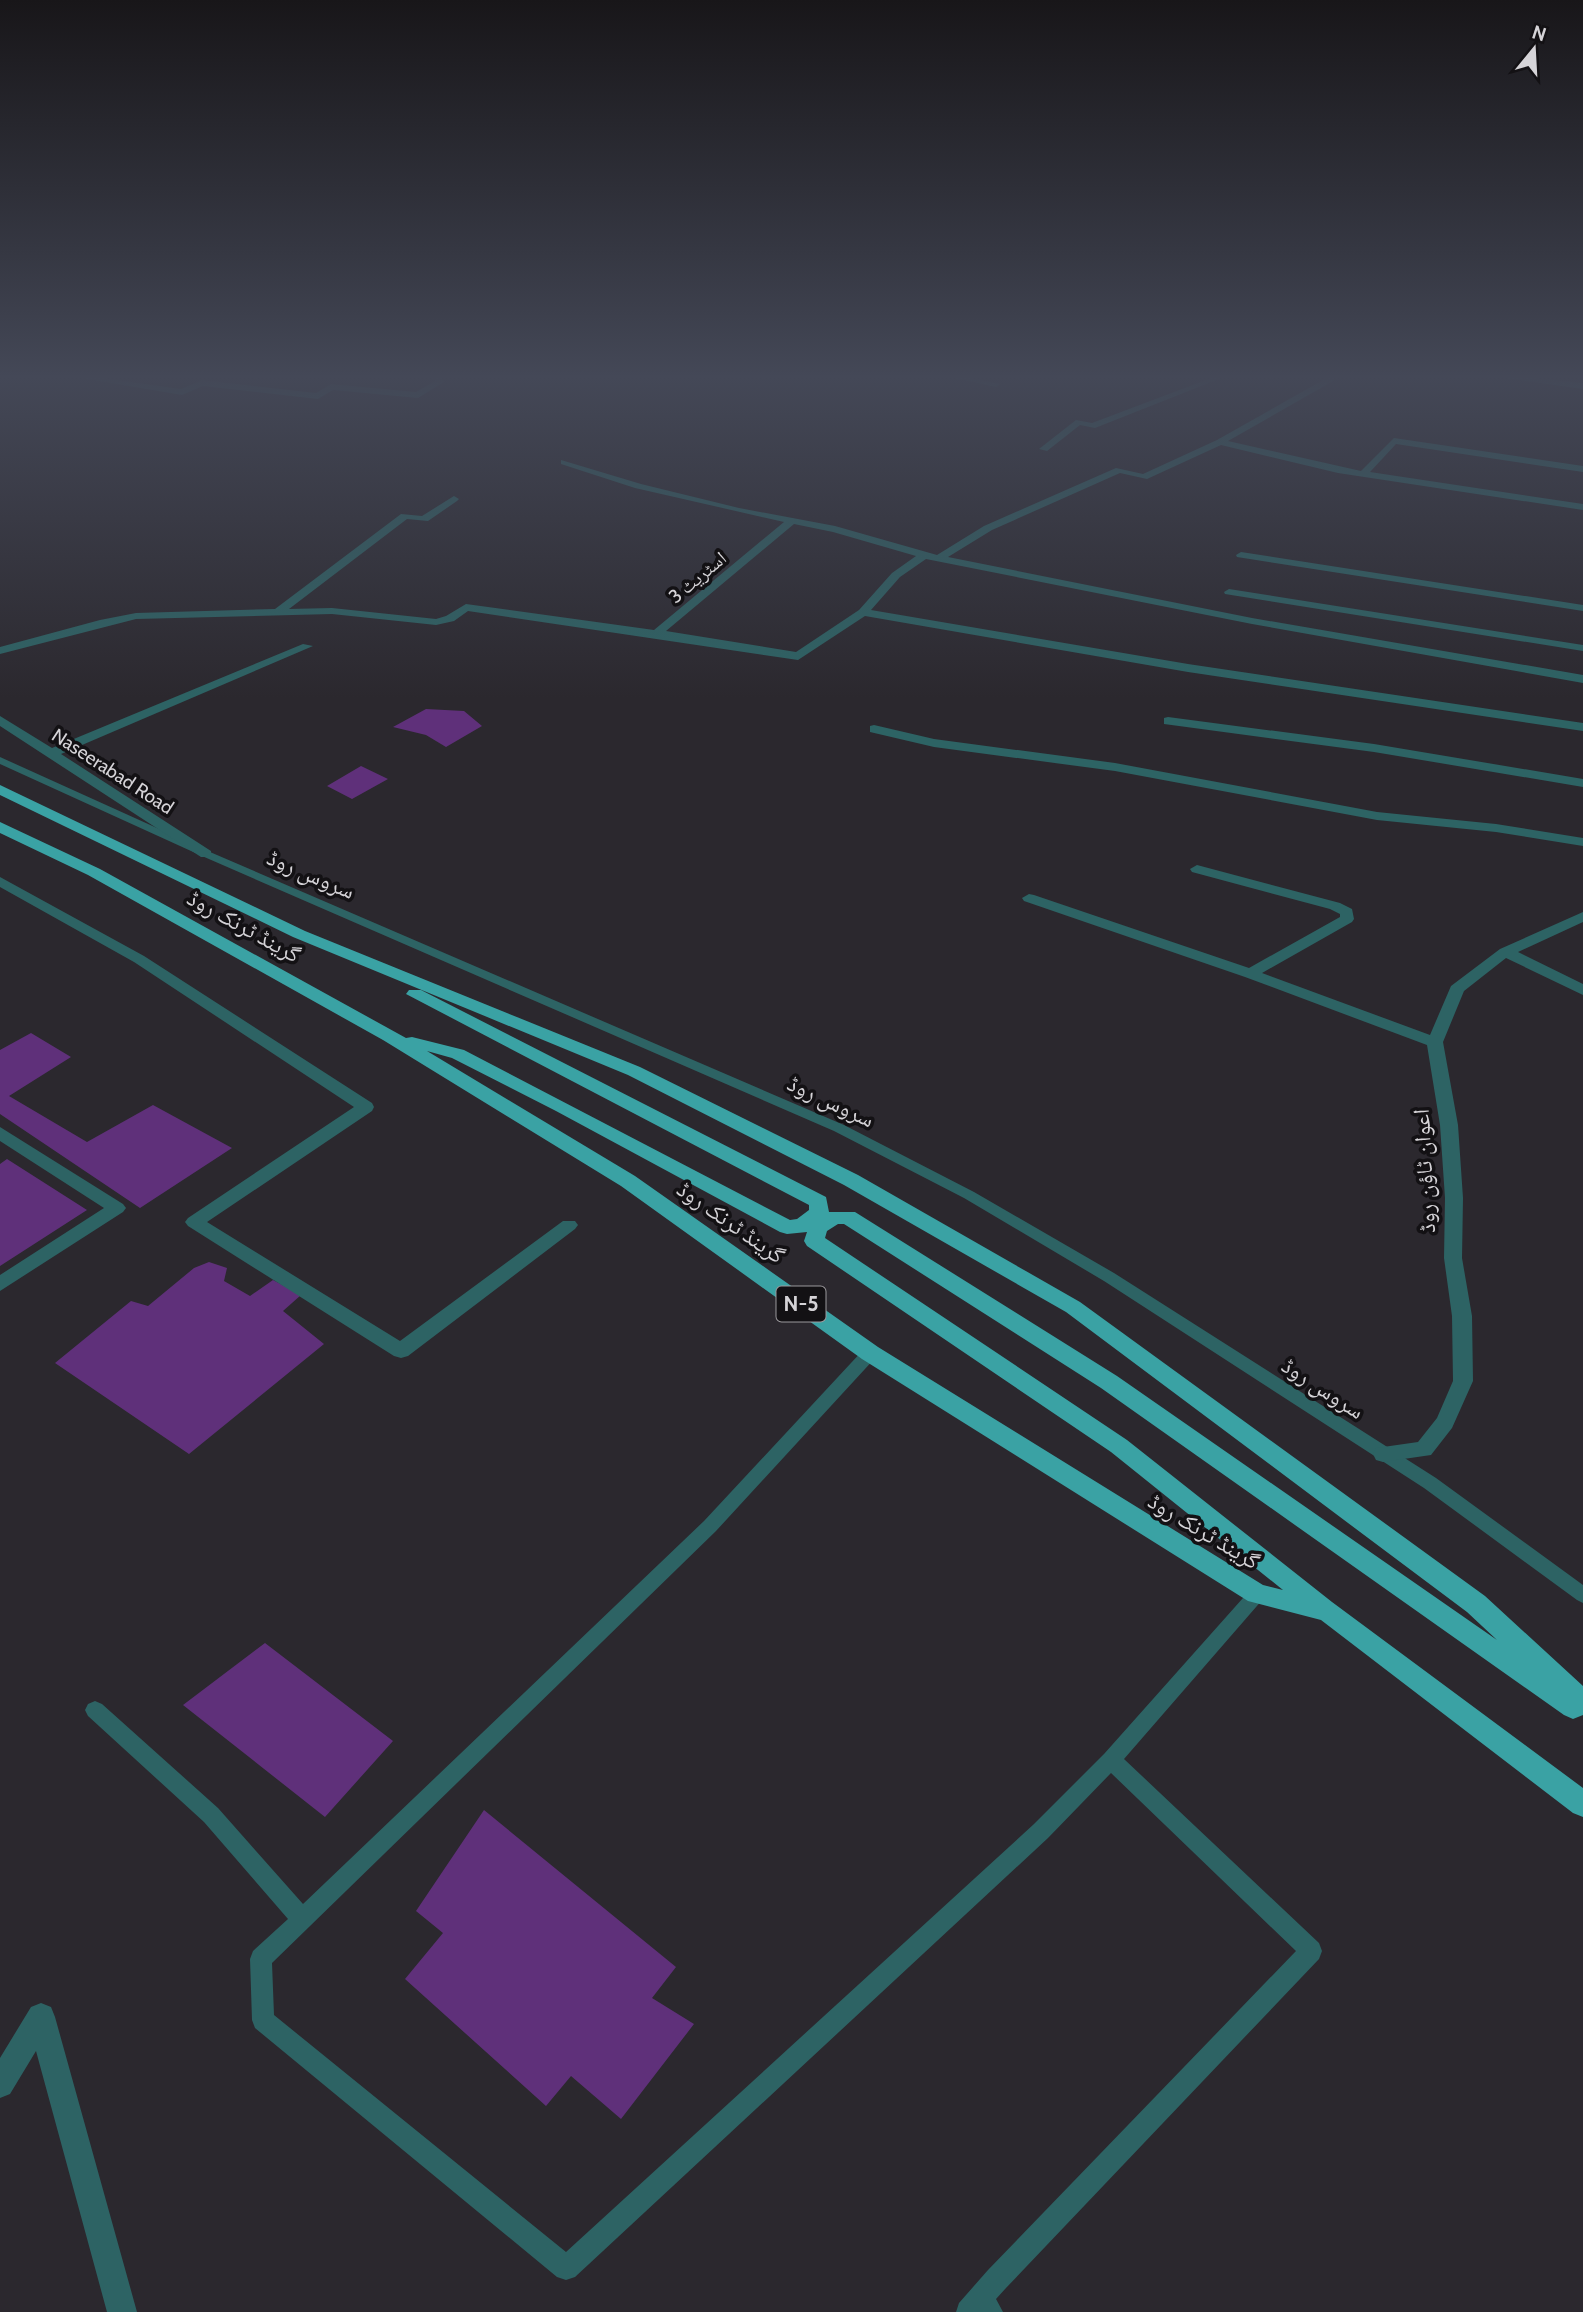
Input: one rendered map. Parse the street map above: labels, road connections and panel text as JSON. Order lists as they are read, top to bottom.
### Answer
{
  "streets": {
    "highway": ["گرینڈ ٹرنک روڈ", "N-5"],
    "street": ["اسٹریٹ 3", "Naseerabad Road", "اعوان ٹاؤن روڈ"],
    "lane": ["سروس روڈ"]
  },
  "crossings": [
    ["Naseerabad Road", "سروس روڈ"],
    ["سروس روڈ", "اعوان ٹاؤن روڈ"]
  ],
  "north": "top"
}
